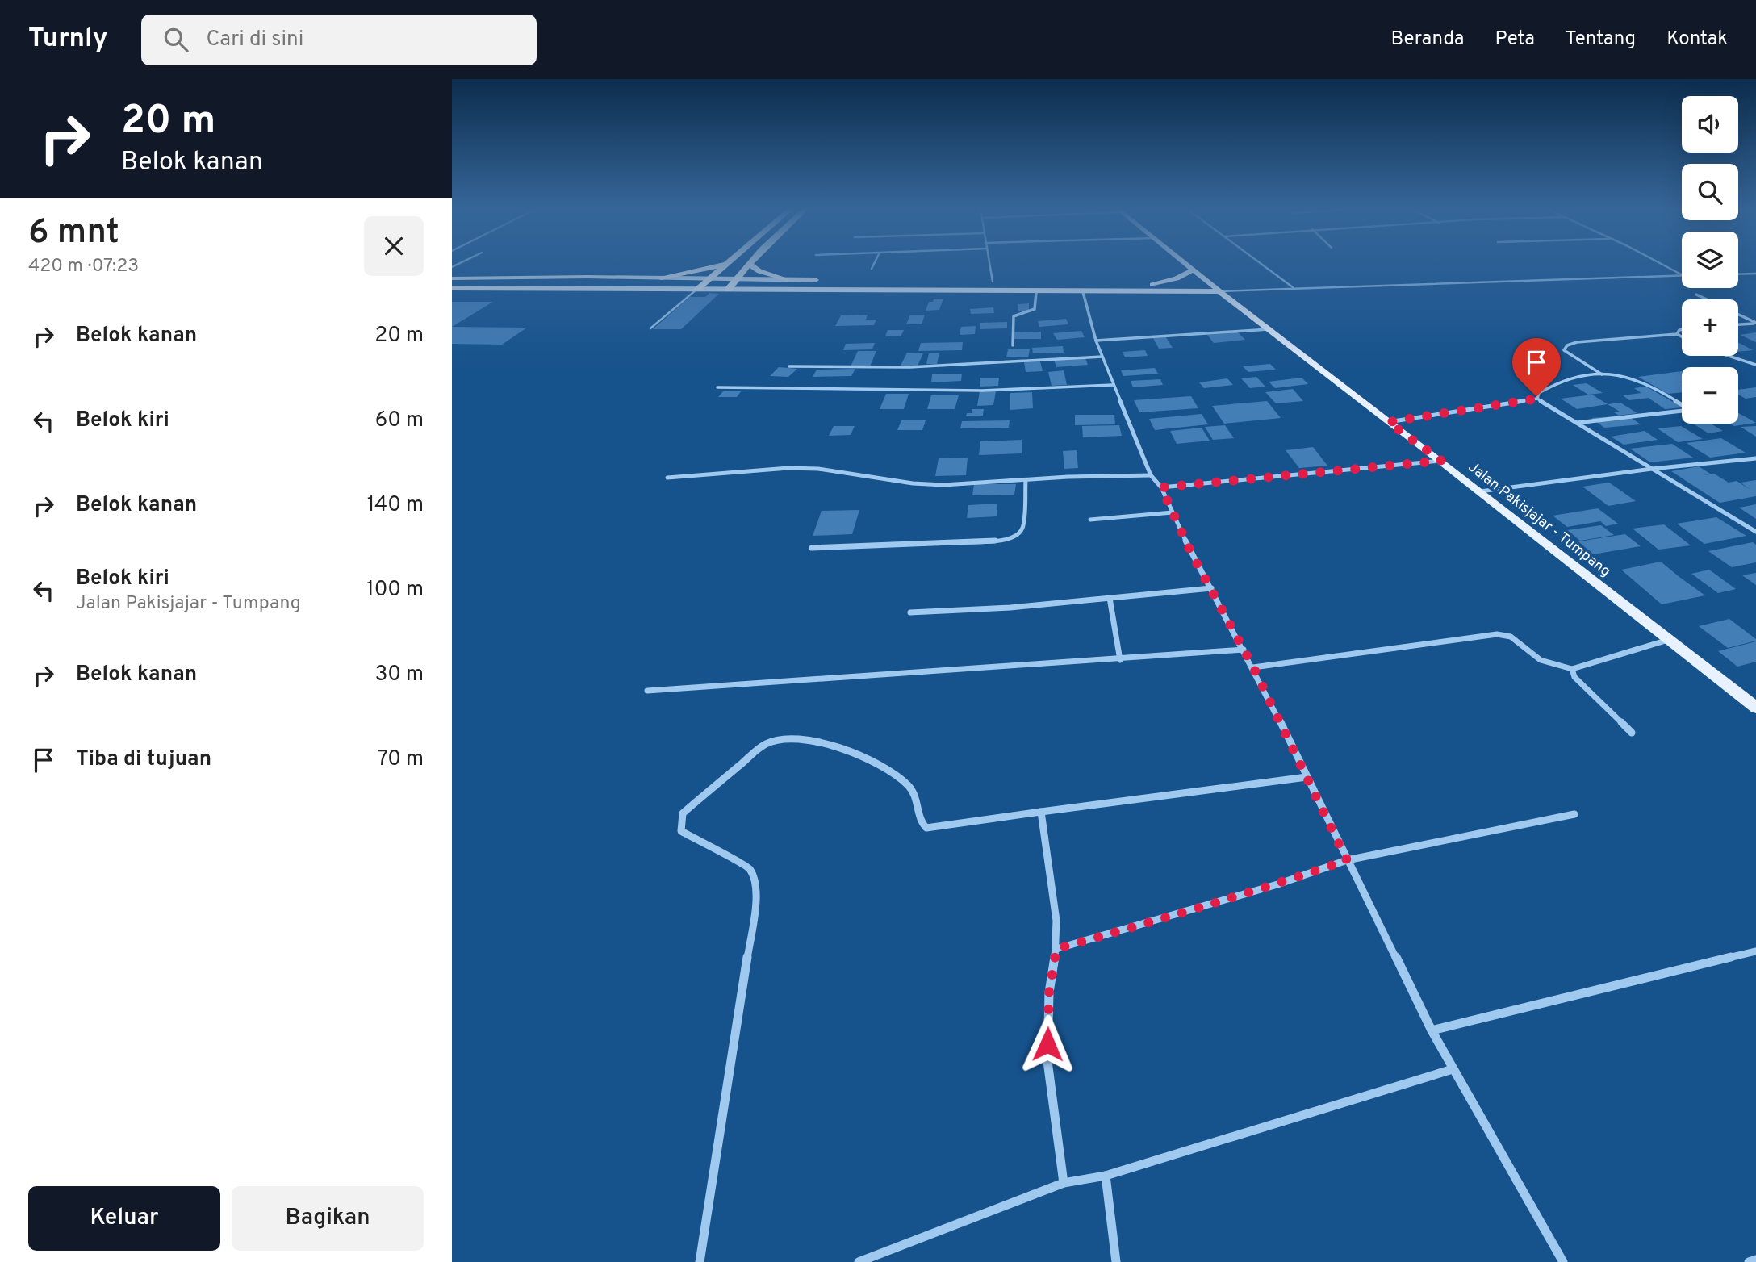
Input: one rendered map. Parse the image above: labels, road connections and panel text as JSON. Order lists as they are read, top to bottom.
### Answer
{
  "streets": {
    "main road": ["Jalan Pakisjajar - Tumpang"]
  },
  "page": {
    "header": "Turnly",
    "search": "Cari di sini",
    "nav": [
      "Beranda",
      "Peta",
      "Tentang",
      "Kontak"
    ],
    "turn": ["20 m", "Belok kanan"],
    "map_buttons": ["+", "−"],
    "heading": ["6 mnt", "420 m · 07:23"],
    "list": [
      {
        "name": "Belok kanan",
        "value": "20 m"
      },
      {
        "name": "Belok kiri",
        "value": "60 m"
      },
      {
        "name": "Belok kanan",
        "value": "140 m"
      },
      {
        "name": "Belok kiri",
        "note": "Jalan Pakisjajar - Tumpang",
        "value": "100 m"
      },
      {
        "name": "Belok kanan",
        "value": "30 m"
      },
      {
        "name": "Tiba di tujuan",
        "value": "70 m"
      }
    ],
    "buttons": ["Keluar", "Bagikan"]
  }
}
